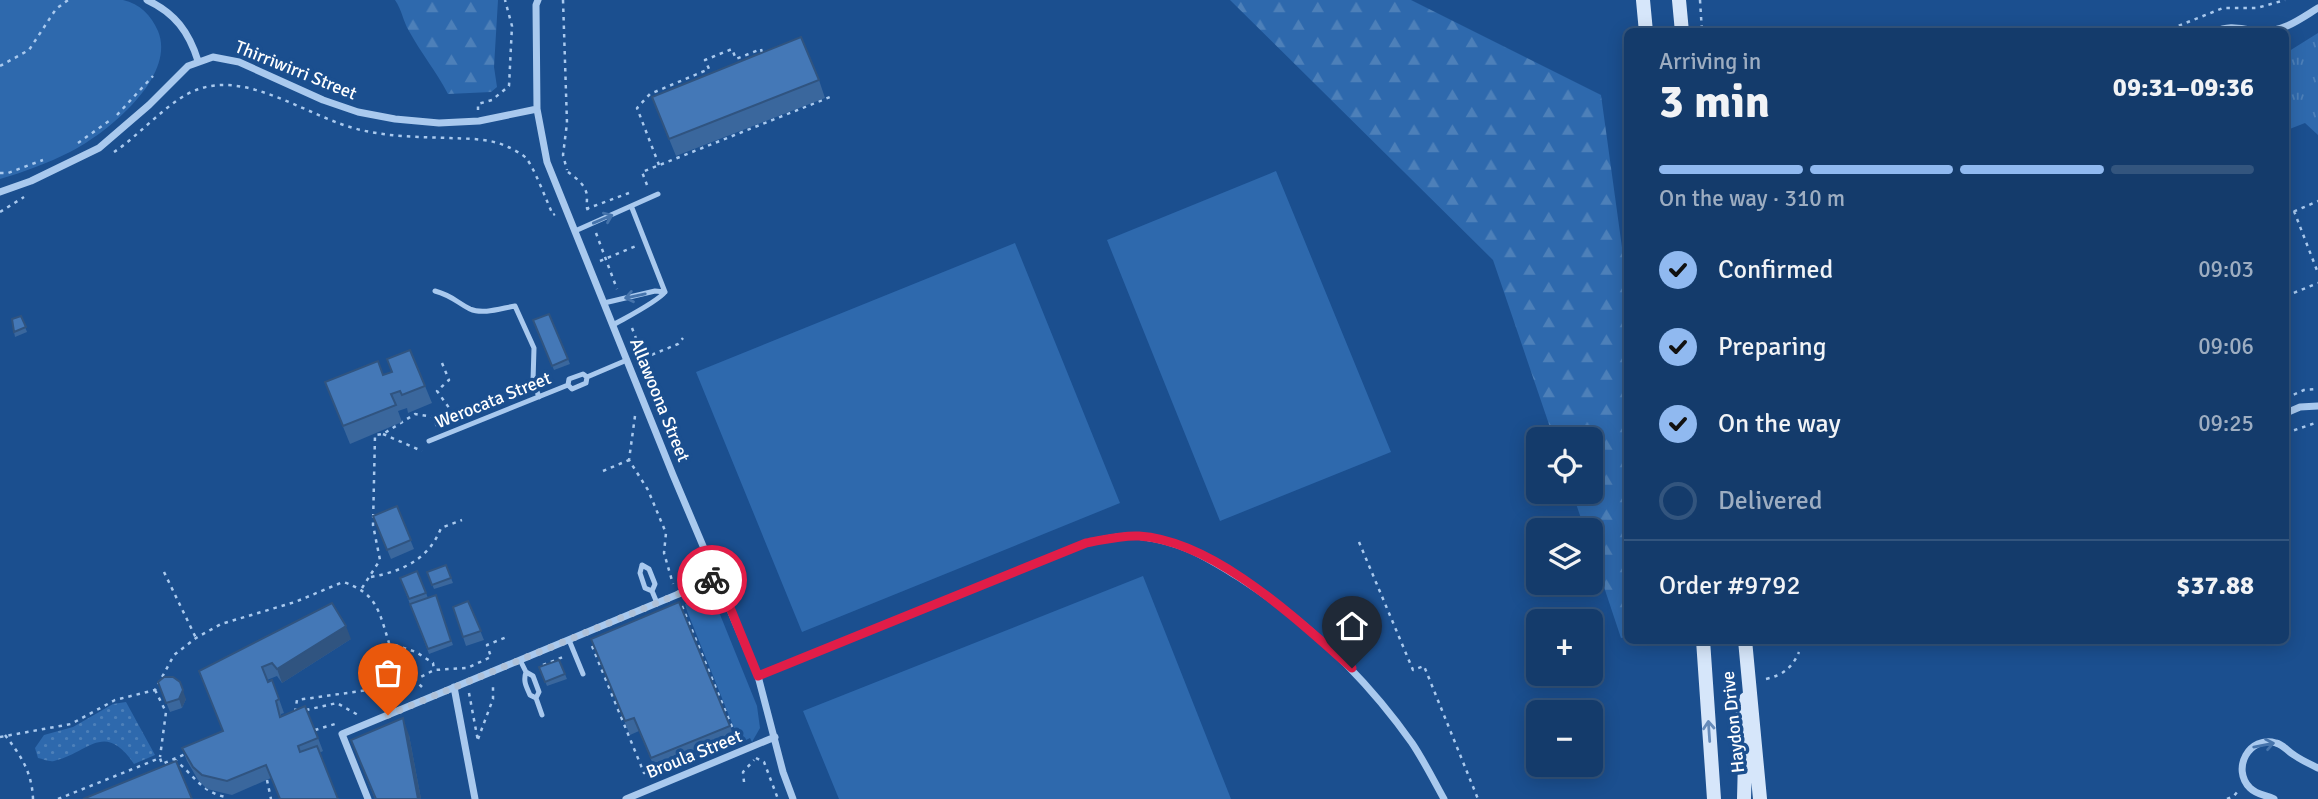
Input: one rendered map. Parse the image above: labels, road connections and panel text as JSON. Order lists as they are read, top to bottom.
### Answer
{
  "streets": {
    "main road": ["Haydon Drive"],
    "street": ["Thirriwirri Street", "Allawoona Street", "Broula Street"],
    "lane": ["Werocata Street"]
  },
  "crossings": [
    ["Thirriwirri Street", "Allawoona Street"],
    ["Werocata Street", "Allawoona Street"],
    ["Allawoona Street", "Broula Street"]
  ],
  "page": {
    "heading": ["3 min", "Arriving in", "09:31–09:36"],
    "panel": ["Order #9792", "$37.88"],
    "bar": "On the way · 310 m",
    "list": [
      ["Confirmed", "09:03"],
      ["Preparing", "09:06"],
      ["On the way", "09:25"],
      "Delivered"
    ],
    "map_buttons": ["+", "−"]
  }
}
